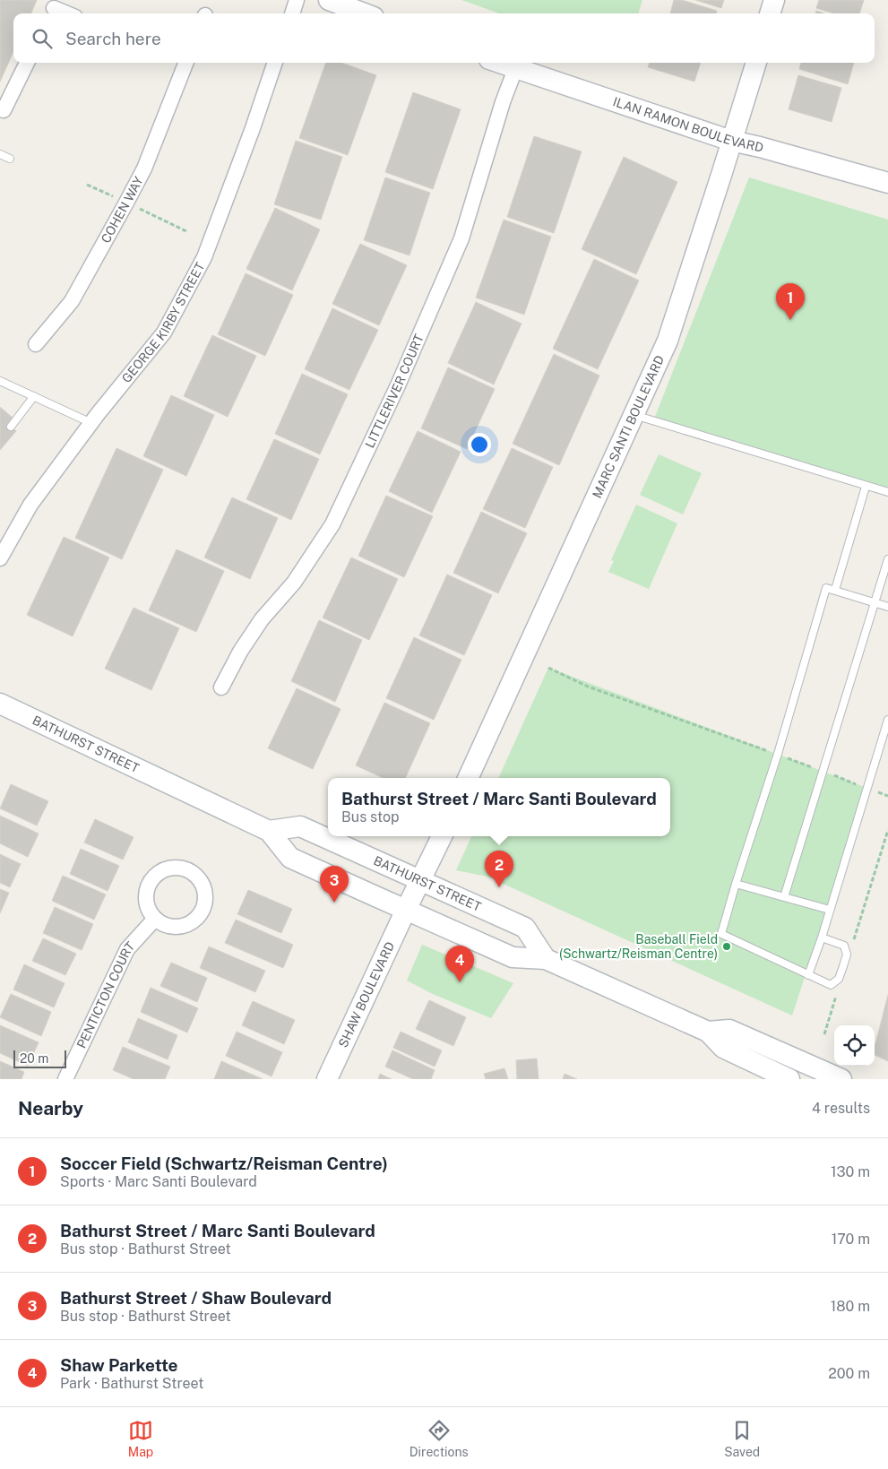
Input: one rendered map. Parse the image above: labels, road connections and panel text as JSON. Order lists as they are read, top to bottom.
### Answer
{
  "streets": {
    "street": [
      "ILAN RAMON BOULEVARD",
      "COHEN WAY",
      "GEORGE KIRBY STREET",
      "LITTLERIVER COURT",
      "MARC SANTI BOULEVARD",
      "BATHURST STREET",
      "SHAW BOULEVARD",
      "PENTICTON COURT"
    ]
  },
  "crossings": [
    ["ILAN RAMON BOULEVARD", "LITTLERIVER COURT"],
    ["ILAN RAMON BOULEVARD", "MARC SANTI BOULEVARD"],
    ["BATHURST STREET", "SHAW BOULEVARD"]
  ],
  "places": ["Baseball Field (Schwartz/Reisman Centre)"],
  "scale_bar": "20 m",
  "page": {
    "search": "Search here",
    "pins": [
      "1",
      "2",
      "3",
      "4"
    ],
    "popup": ["Bathurst Street / Marc Santi Boulevard", "Bus stop"],
    "scale": "20 m",
    "heading": ["Nearby", "4 results"],
    "list": [
      {
        "mark": "1",
        "name": "Soccer Field (Schwartz/Reisman Centre)",
        "note": "Sports · Marc Santi Boulevard",
        "value": "130 m"
      },
      {
        "mark": "2",
        "name": "Bathurst Street / Marc Santi Boulevard",
        "note": "Bus stop · Bathurst Street",
        "value": "170 m"
      },
      {
        "mark": "3",
        "name": "Bathurst Street / Shaw Boulevard",
        "note": "Bus stop · Bathurst Street",
        "value": "180 m"
      },
      {
        "mark": "4",
        "name": "Shaw Parkette",
        "note": "Park · Bathurst Street",
        "value": "200 m"
      }
    ],
    "nav": ["Map", "Directions", "Saved"]
  }
}
